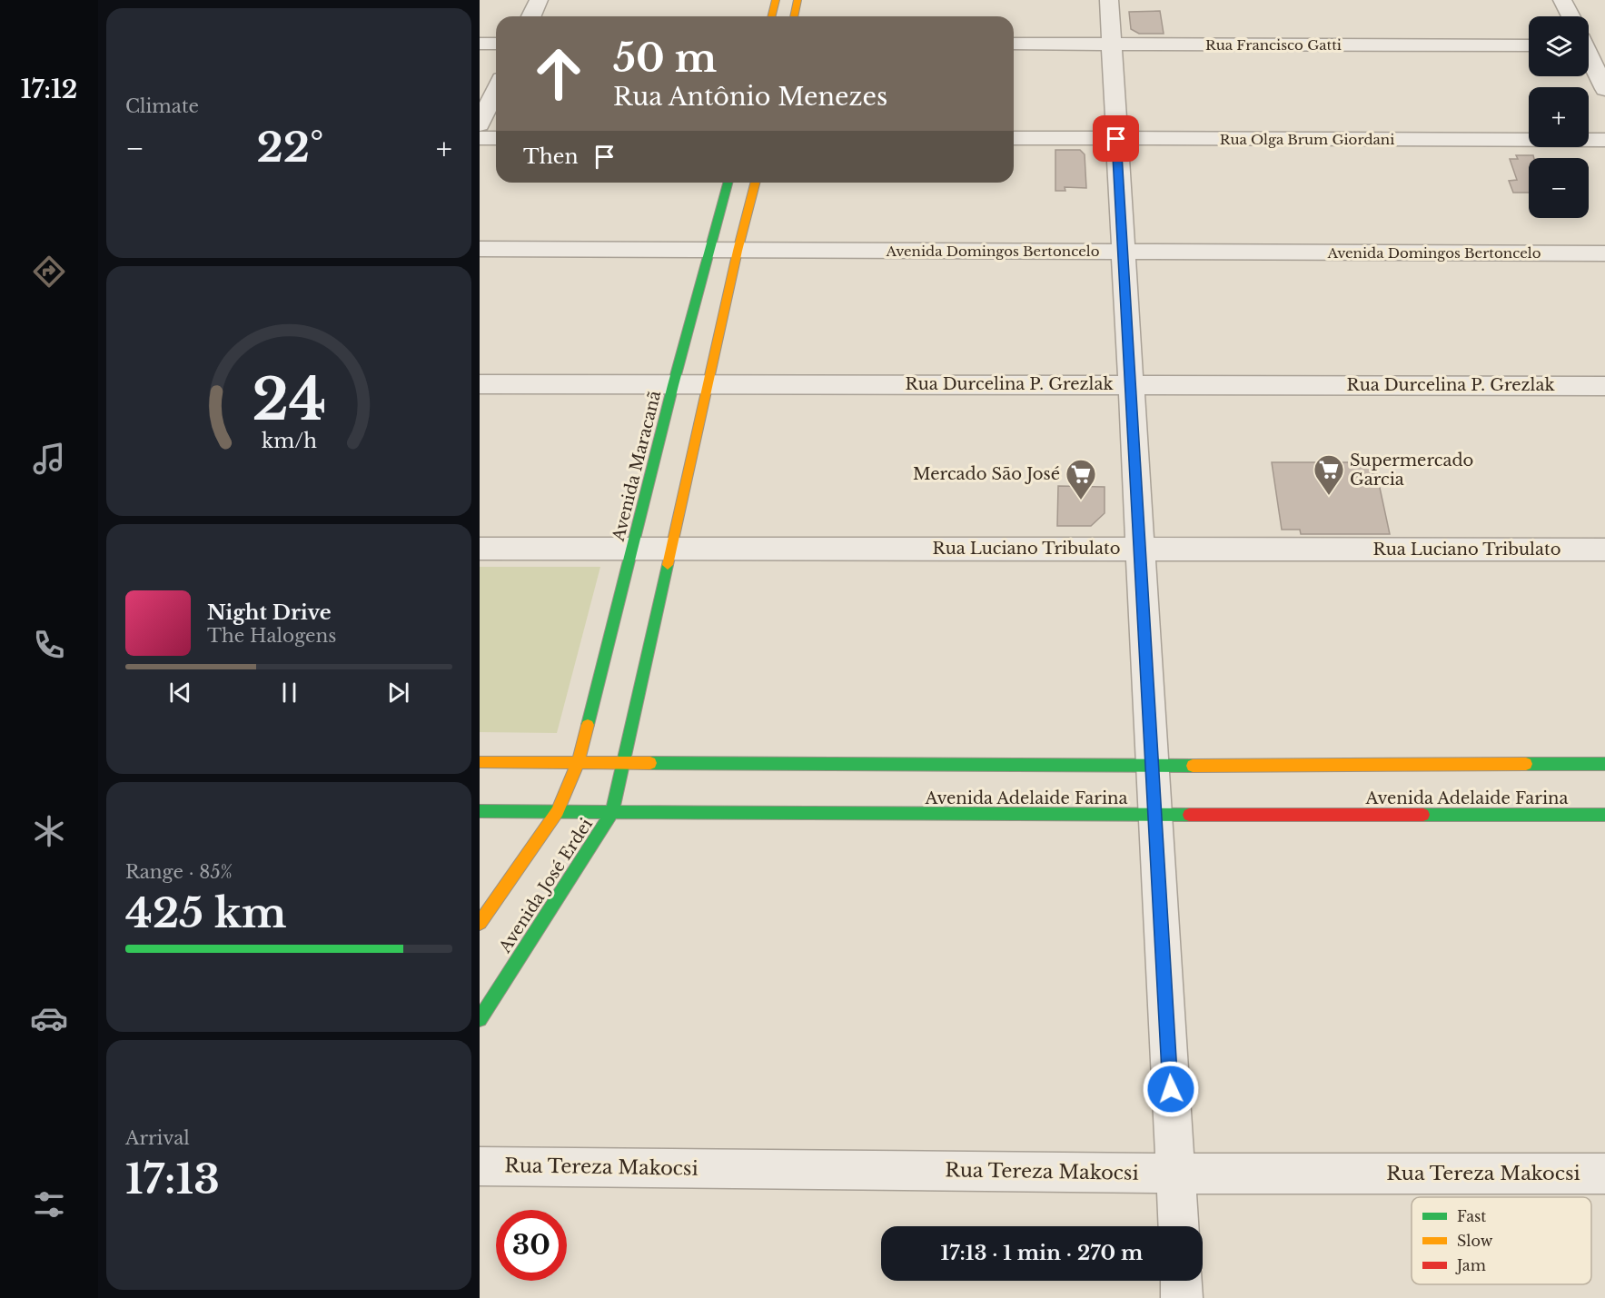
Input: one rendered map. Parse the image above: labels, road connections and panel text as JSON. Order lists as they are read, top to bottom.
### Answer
{
  "streets": {
    "street": [
      "Rua Francisco Gatti",
      "Rua Olga Brum Giordani",
      "Avenida Domingos Bertoncelo",
      "Rua Durcelina P. Grezlak",
      "Avenida Maracanã",
      "Rua Luciano Tribulato",
      "Avenida Adelaide Farina",
      "Avenida José Erdei",
      "Rua Tereza Makocsi"
    ]
  },
  "crossings": [
    ["Avenida Domingos Bertoncelo", "Avenida Maracanã"],
    ["Rua Durcelina P. Grezlak", "Avenida Maracanã"],
    ["Avenida Maracanã", "Rua Luciano Tribulato"],
    ["Avenida Maracanã", "Avenida Adelaide Farina"],
    ["Avenida Maracanã", "Avenida José Erdei"],
    ["Avenida Adelaide Farina", "Avenida José Erdei"]
  ],
  "places": {
    "supermarket": ["Supermercado Garcia", "Mercado São José"]
  },
  "legend": ["Fast", "Slow", "Jam"],
  "page": {
    "tabs": "17:12",
    "tile": [
      "Climate",
      ["Range · 85%", "425 km"],
      ["Arrival", "17:13"]
    ],
    "map_buttons": ["+", "−"],
    "turn": ["50 m", "Rua Antônio Menezes"],
    "heat": ["−", "22°", "+"],
    "then": "Then",
    "song": ["Night Drive", "The Halogens"],
    "limit": "30",
    "trip": "17:13 · 1 min · 270 m",
    "gauge": ["24", "km/h"]
  }
}
